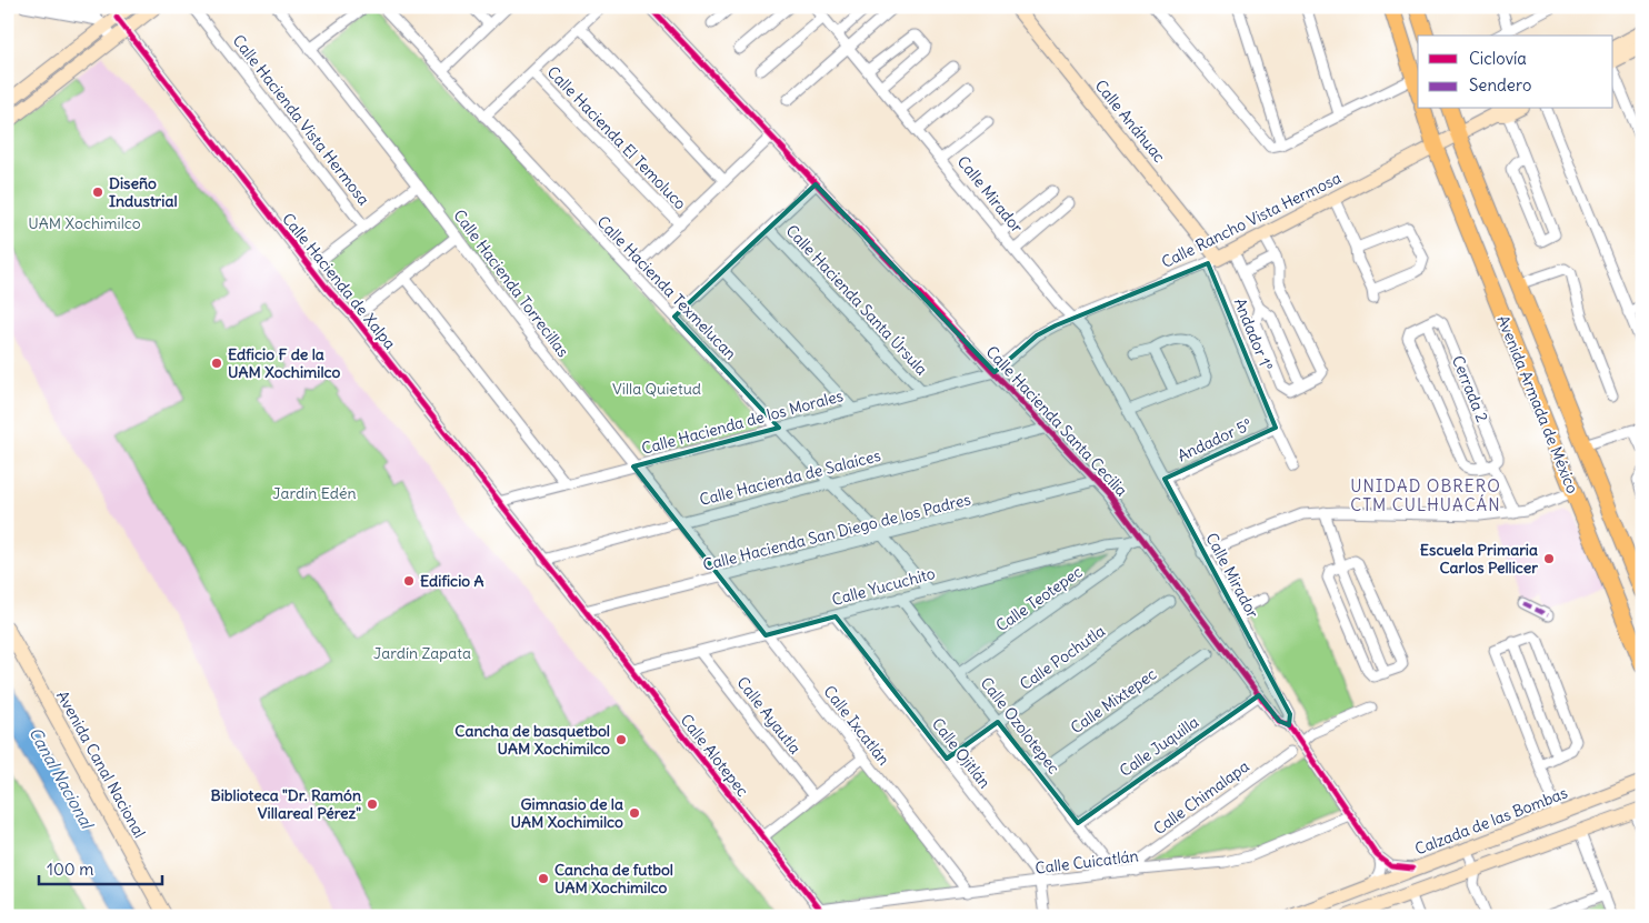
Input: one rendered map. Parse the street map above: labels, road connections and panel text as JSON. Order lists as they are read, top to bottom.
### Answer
{
  "streets": {
    "main road": [
      "Calle Anáhuac",
      "Calle Rancho Vista Hermosa",
      "Avenida Armada de México",
      "Avenida Canal Nacional",
      "Calzada de las Bombas"
    ],
    "street": [
      "Calle Hacienda Vista Hermosa",
      "Calle Hacienda El Temoluco",
      "Calle Mirador",
      "Calle Hacienda de Xalpa",
      "Calle Hacienda Torrecillas",
      "Calle Hacienda Texmelucan",
      "Calle Hacienda Santa Úrsula",
      "Andador 1º",
      "Cerrada 2",
      "Calle Hacienda Santa Cecilia",
      "Calle Hacienda de los Morales",
      "Andador 5º",
      "Calle Hacienda de Salaíces",
      "Calle Hacienda San Diego de los Padres",
      "Calle Yucuchito",
      "Calle Teotepec",
      "Calle Pochutla",
      "Calle Mixtepec",
      "Calle Ayautla",
      "Calle Ixcatlán",
      "Calle Ozolotepec",
      "Calle Juquilla",
      "Calle Ojitlán",
      "Calle Alotepec",
      "Calle Chimalapa",
      "Calle Cuicatlán"
    ]
  },
  "crossings": [
    ["Calle Anáhuac", "Calle Rancho Vista Hermosa"],
    ["Calle Anáhuac", "Andador 1º"],
    ["Calle Mirador", "Calle Rancho Vista Hermosa"],
    ["Calle Mirador", "Calle Hacienda Santa Cecilia"],
    ["Calle Mirador", "Andador 5º"],
    ["Calle Rancho Vista Hermosa", "Andador 1º"],
    ["Calle Rancho Vista Hermosa", "Avenida Armada de México"],
    ["Calle Rancho Vista Hermosa", "Calle Hacienda Santa Cecilia"],
    ["Calle Rancho Vista Hermosa", "Calle Hacienda de los Morales"],
    ["Calle Hacienda de Xalpa", "Calle Hacienda de los Morales"],
    ["Calle Hacienda de Xalpa", "Calle Hacienda de Salaíces"],
    ["Calle Hacienda de Xalpa", "Calle Hacienda San Diego de los Padres"],
    ["Calle Hacienda de Xalpa", "Calle Alotepec"],
    ["Calle Hacienda Torrecillas", "Calle Hacienda de los Morales"],
    ["Calle Hacienda Torrecillas", "Calle Hacienda de Salaíces"],
    ["Calle Hacienda Torrecillas", "Calle Hacienda San Diego de los Padres"],
    ["Calle Hacienda Torrecillas", "Calle Ixcatlán"],
    ["Calle Hacienda Texmelucan", "Calle Hacienda de los Morales"],
    ["Calle Hacienda Texmelucan", "Calle Hacienda de Salaíces"],
    ["Calle Hacienda Texmelucan", "Calle Hacienda San Diego de los Padres"],
    ["Calle Hacienda Texmelucan", "Calle Yucuchito"],
    ["Calle Hacienda Santa Úrsula", "Calle Hacienda de los Morales"],
    ["Andador 1º", "Andador 5º"],
    ["Calle Hacienda Santa Cecilia", "Calle Hacienda de los Morales"],
    ["Calle Hacienda Santa Cecilia", "Calle Hacienda de Salaíces"],
    ["Calle Hacienda Santa Cecilia", "Calle Hacienda San Diego de los Padres"],
    ["Calle Hacienda Santa Cecilia", "Calle Yucuchito"],
    ["Calle Hacienda Santa Cecilia", "Calle Juquilla"],
    ["Calle Hacienda Santa Cecilia", "Calzada de las Bombas"],
    ["Calle Hacienda Santa Cecilia", "Calle Cuicatlán"],
    ["Calle Hacienda San Diego de los Padres", "Calle Ixcatlán"],
    ["Calle Hacienda San Diego de los Padres", "Calle Alotepec"],
    ["Calle Yucuchito", "Calle Teotepec"],
    ["Calle Yucuchito", "Calle Ayautla"],
    ["Calle Yucuchito", "Calle Ixcatlán"],
    ["Calle Yucuchito", "Calle Ozolotepec"],
    ["Calle Yucuchito", "Calle Ojitlán"],
    ["Calle Yucuchito", "Calle Alotepec"],
    ["Calle Teotepec", "Calle Ozolotepec"],
    ["Calle Pochutla", "Calle Ozolotepec"],
    ["Calle Pochutla", "Calle Ojitlán"],
    ["Calle Mixtepec", "Calle Ozolotepec"],
    ["Calle Ixcatlán", "Calle Cuicatlán"],
    ["Calle Ozolotepec", "Calle Juquilla"],
    ["Calle Ozolotepec", "Calle Cuicatlán"],
    ["Calle Ojitlán", "Calle Cuicatlán"],
    ["Calle Alotepec", "Calle Cuicatlán"],
    ["Calle Chimalapa", "Calle Cuicatlán"]
  ],
  "districts": ["UNIDAD OBRERO CTM CULHUACÁN"],
  "water": ["Canal Nacional"],
  "parks": [
    "UAM Xochimilco",
    "Villa Quietud",
    "Jardín Edén",
    "Jardín Zapata"
  ],
  "places": [
    "Diseño Industrial",
    "Edficio F de la UAM Xochimilco",
    "Escuela Primaria Carlos Pellicer",
    "Edificio A",
    "Cancha de basquetbol UAM Xochimilco",
    "Biblioteca \"Dr. Ramón Villareal Pérez\"",
    "Gimnasio de la UAM Xochimilco",
    "Cancha de futbol UAM Xochimilco"
  ],
  "legend": ["Ciclovía", "Sendero"],
  "scale_bar": "100 m"
}
